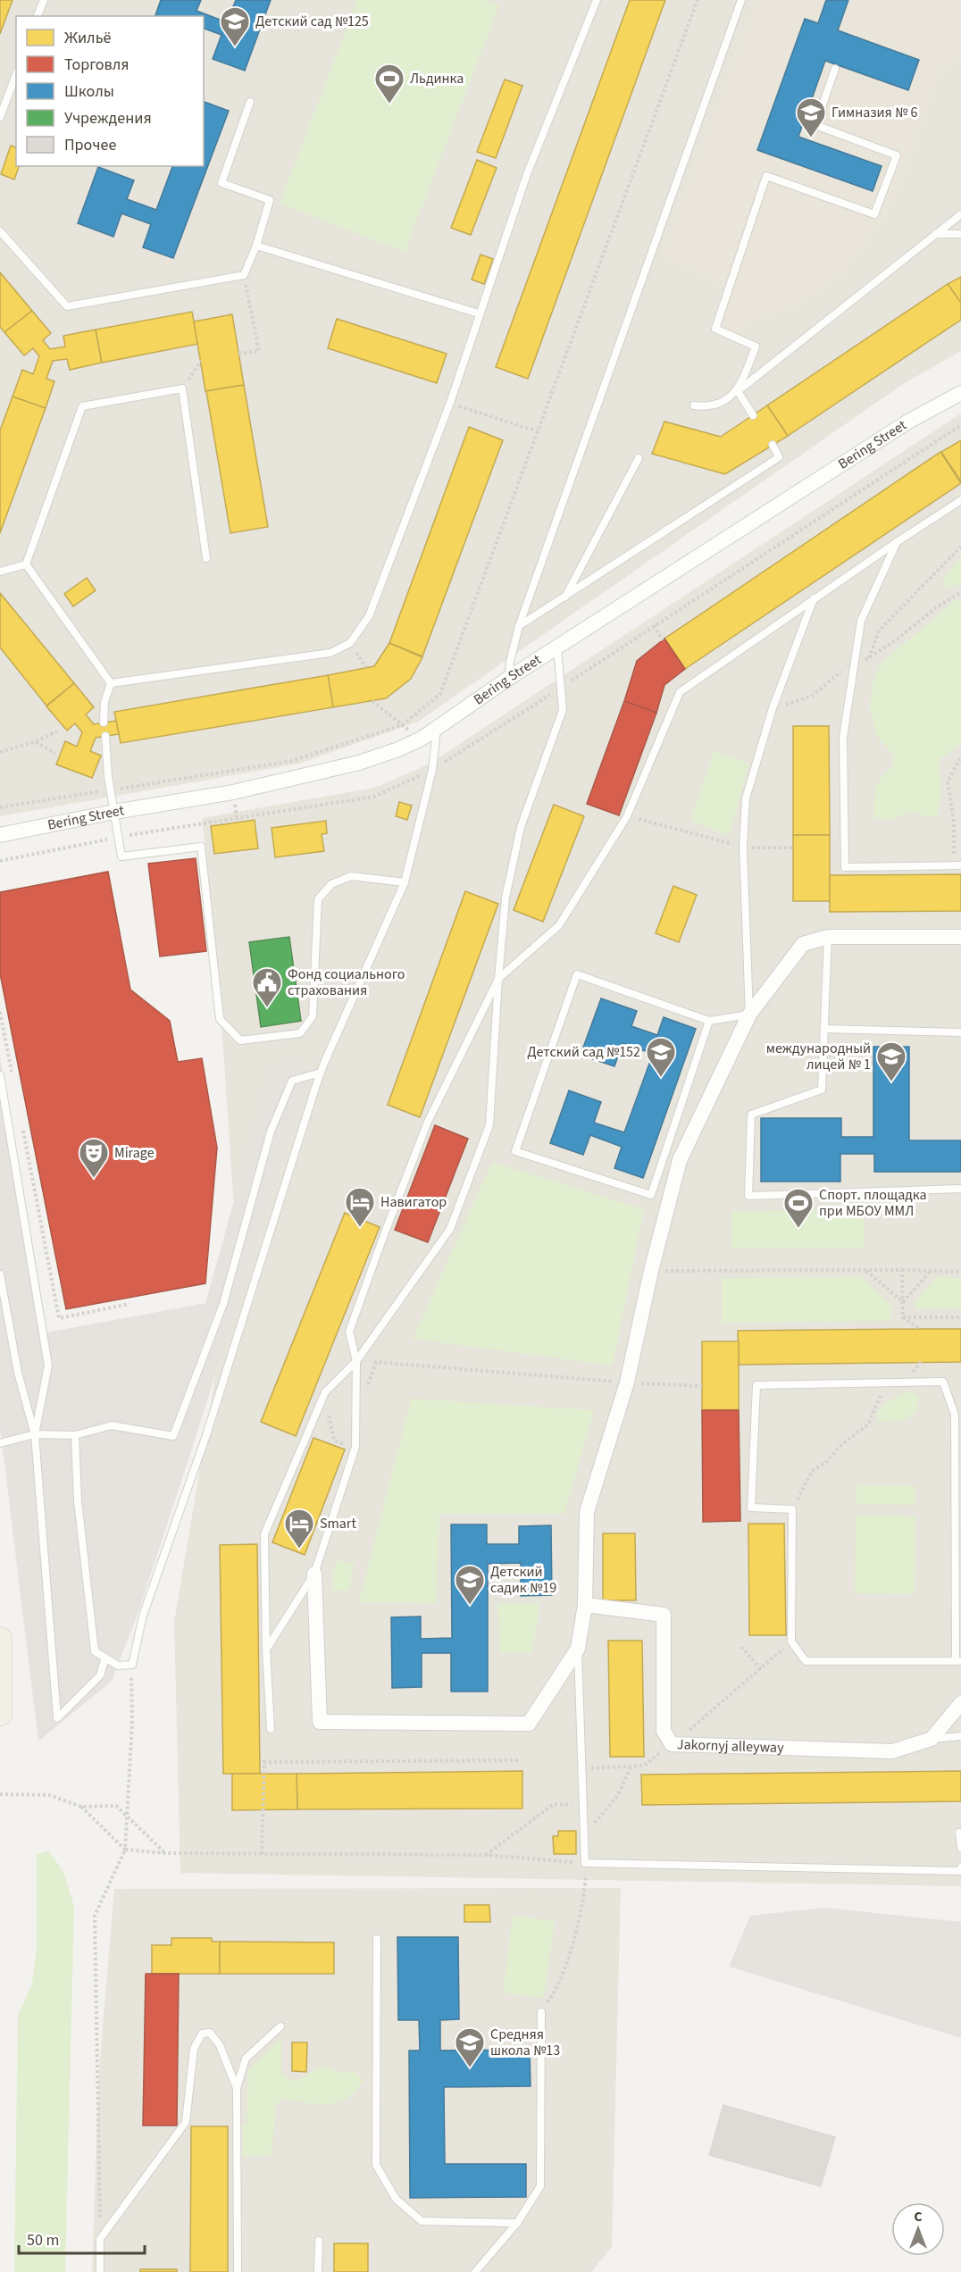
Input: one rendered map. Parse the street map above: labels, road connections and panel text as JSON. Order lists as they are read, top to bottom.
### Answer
{
  "streets": {
    "street": ["Bering Street", "Jakornyj alleyway"]
  },
  "places": {
    "school or university": [
      "Детский сад №125",
      "Гимназия № 6",
      "Детский сад №152",
      "международный лицей № 1",
      "Детский садик №19",
      "Средняя школа №13"
    ],
    "sports": ["Льдинка", "Спорт. площадка при МБОУ ММЛ"],
    "public building": ["Фонд социального страхования"],
    "theatre": ["Mirage"],
    "hotel": ["Навигатор", "Smart"]
  },
  "legend": [
    "Жильё",
    "Торговля",
    "Школы",
    "Учреждения",
    "Прочее"
  ],
  "scale_bar": "50 m",
  "north": "top"
}
